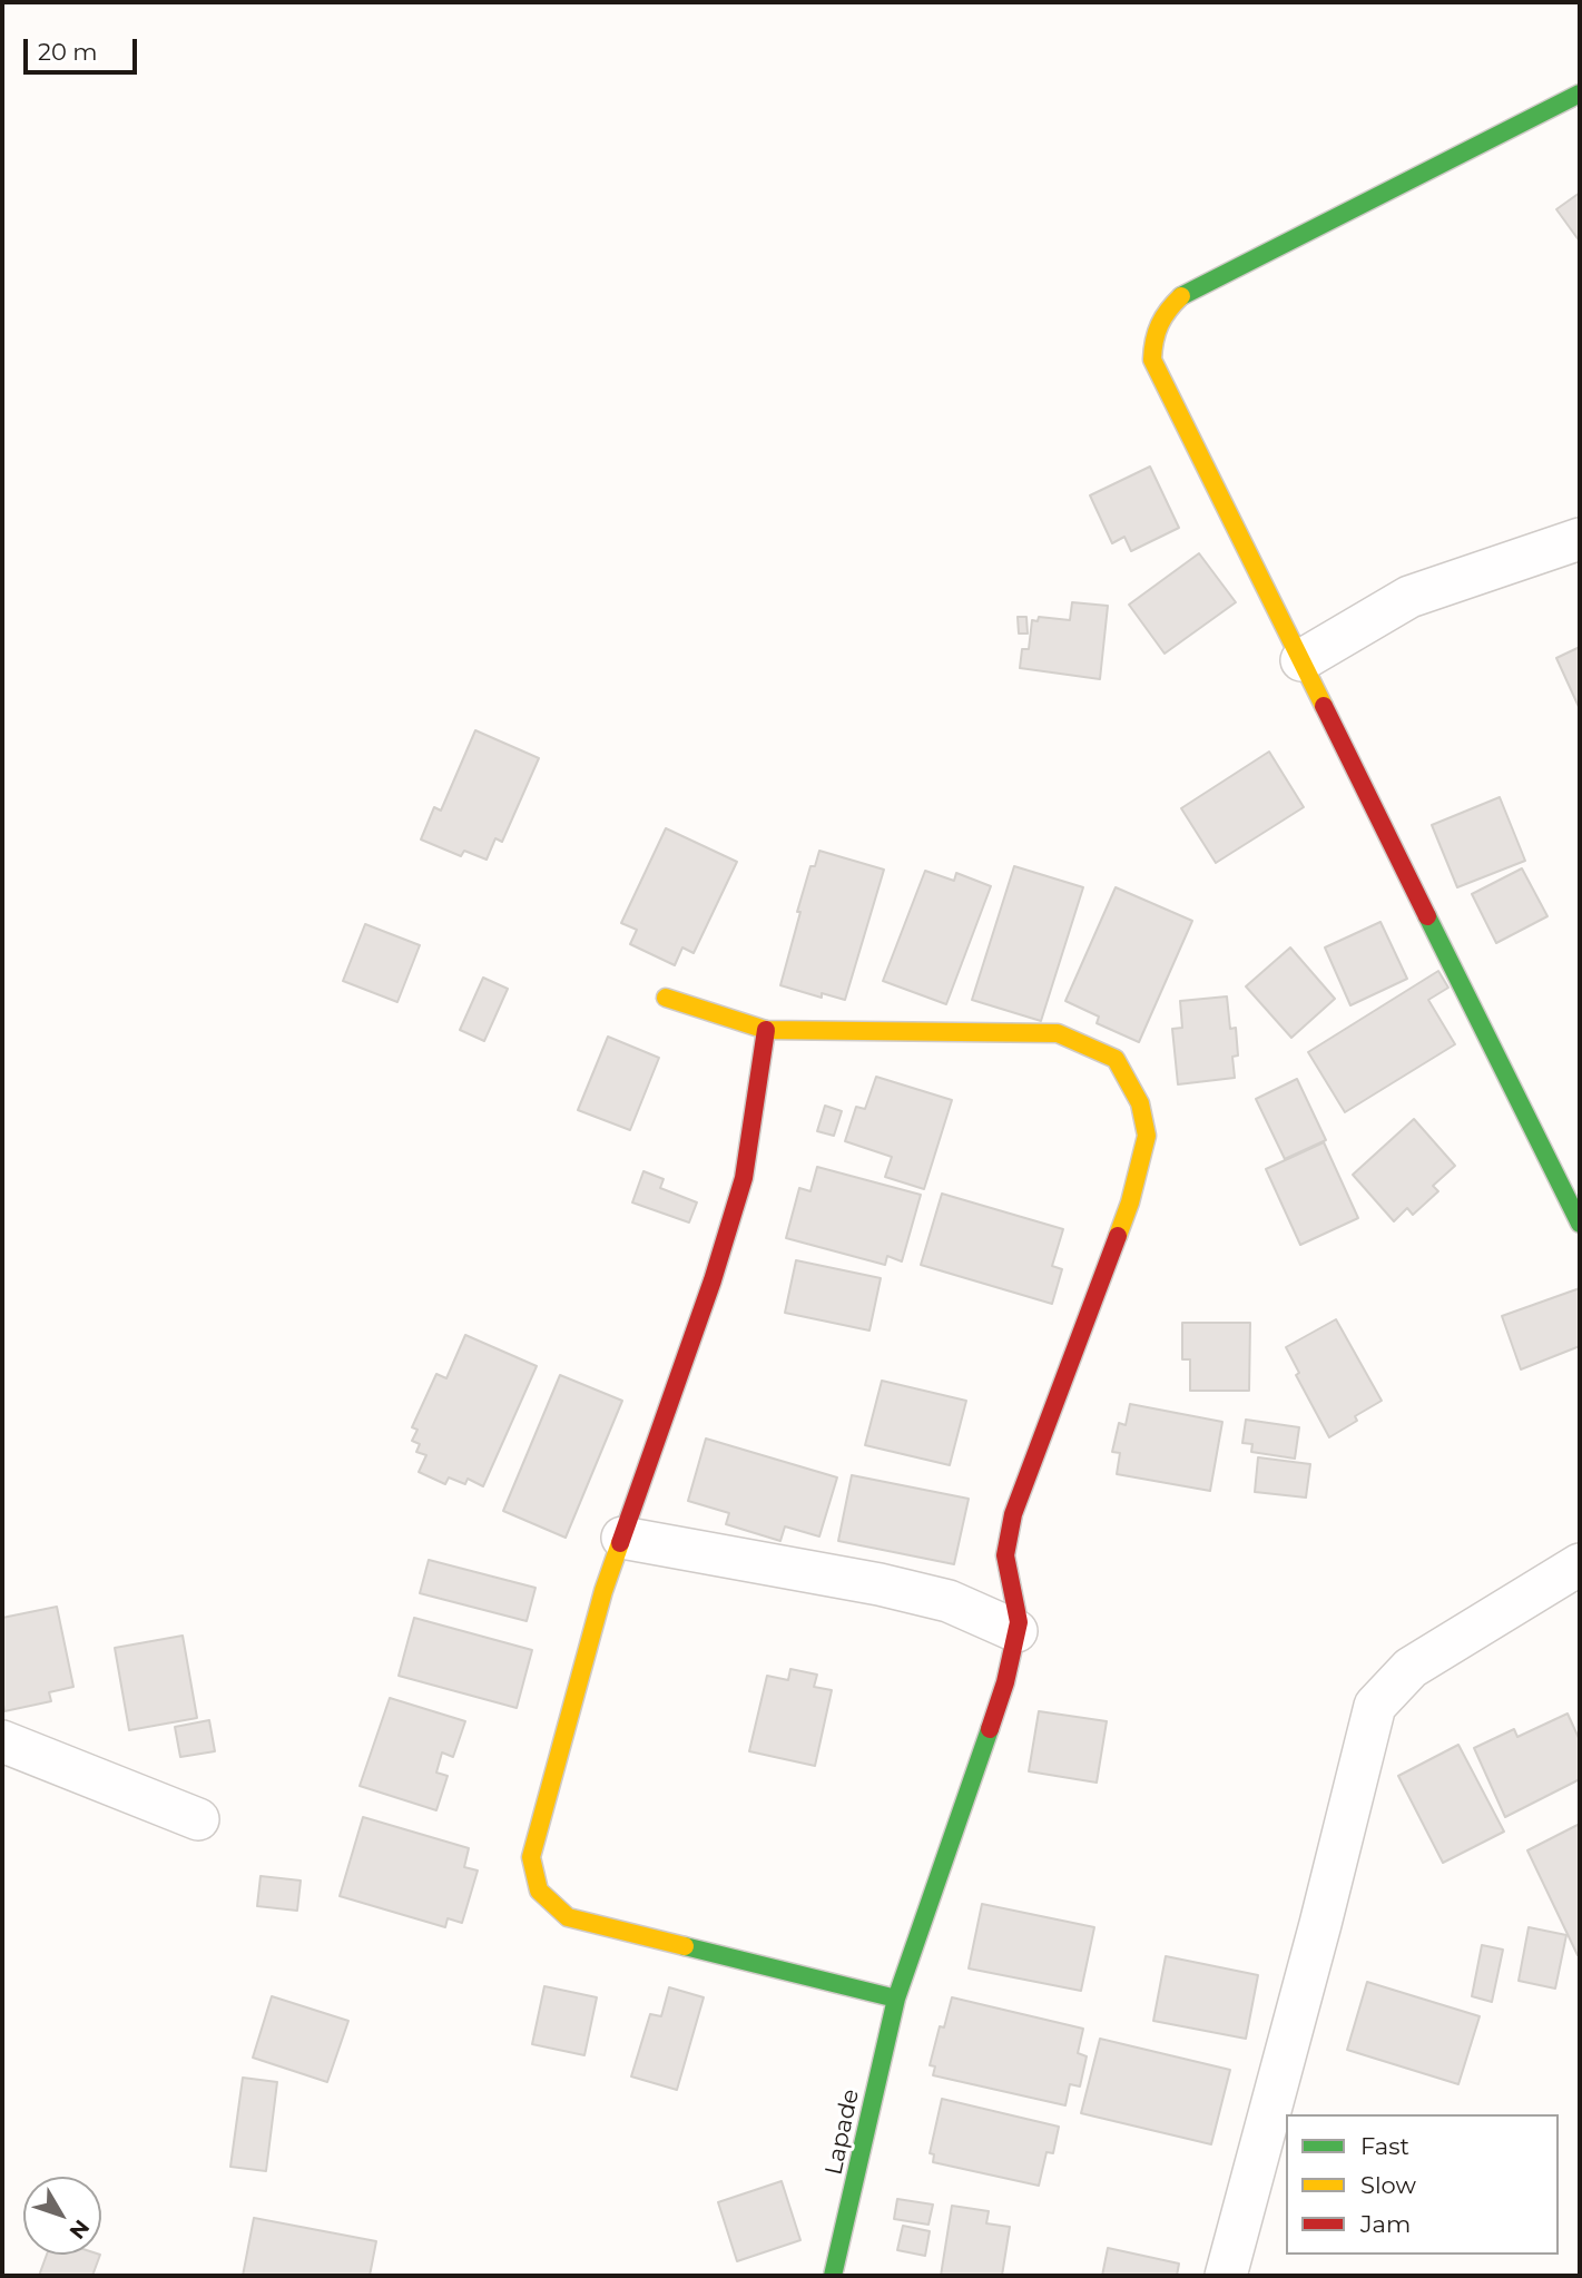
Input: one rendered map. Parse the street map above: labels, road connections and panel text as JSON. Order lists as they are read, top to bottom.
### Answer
{
  "streets": {
    "street": ["Lapade"]
  },
  "legend": ["Fast", "Slow", "Jam"],
  "scale_bar": "20 m",
  "north": "bottom right"
}
